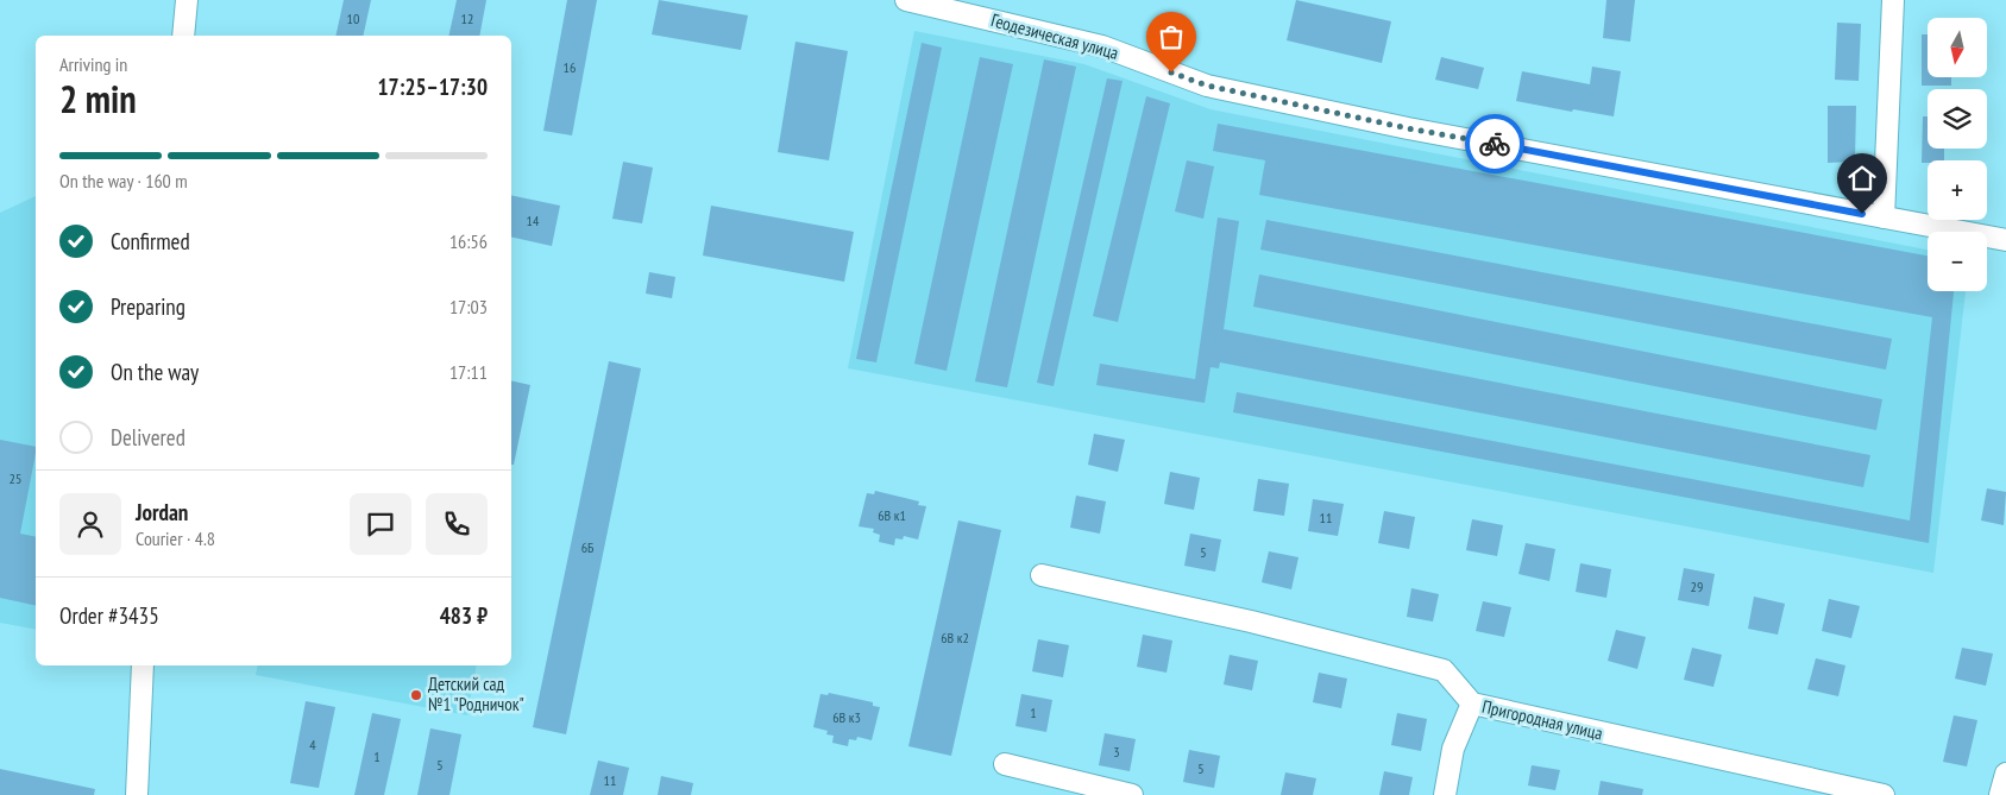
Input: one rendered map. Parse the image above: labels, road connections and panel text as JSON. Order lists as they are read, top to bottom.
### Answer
{
  "streets": {
    "street": ["Геодезическая улица", "Пригородная улица"]
  },
  "places": ["Детский сад №1 \"Родничок\""],
  "house_numbers": [
    "10",
    "12",
    "16",
    "14",
    "25",
    "6В к1",
    "11",
    "6Б",
    "5",
    "29",
    "6В к2",
    "1",
    "6В к3",
    "4",
    "3",
    "1",
    "5",
    "5",
    "11"
  ],
  "north": "bottom",
  "page": {
    "map_buttons": ["+", "−"],
    "heading": ["2 min", "Arriving in", "17:25–17:30"],
    "panel": [
      "Jordan",
      "Courier · 4.8",
      "Order #3435",
      "483 ₽"
    ],
    "bar": "On the way · 160 m",
    "list": [
      ["Confirmed", "16:56"],
      ["Preparing", "17:03"],
      ["On the way", "17:11"],
      "Delivered"
    ]
  }
}
